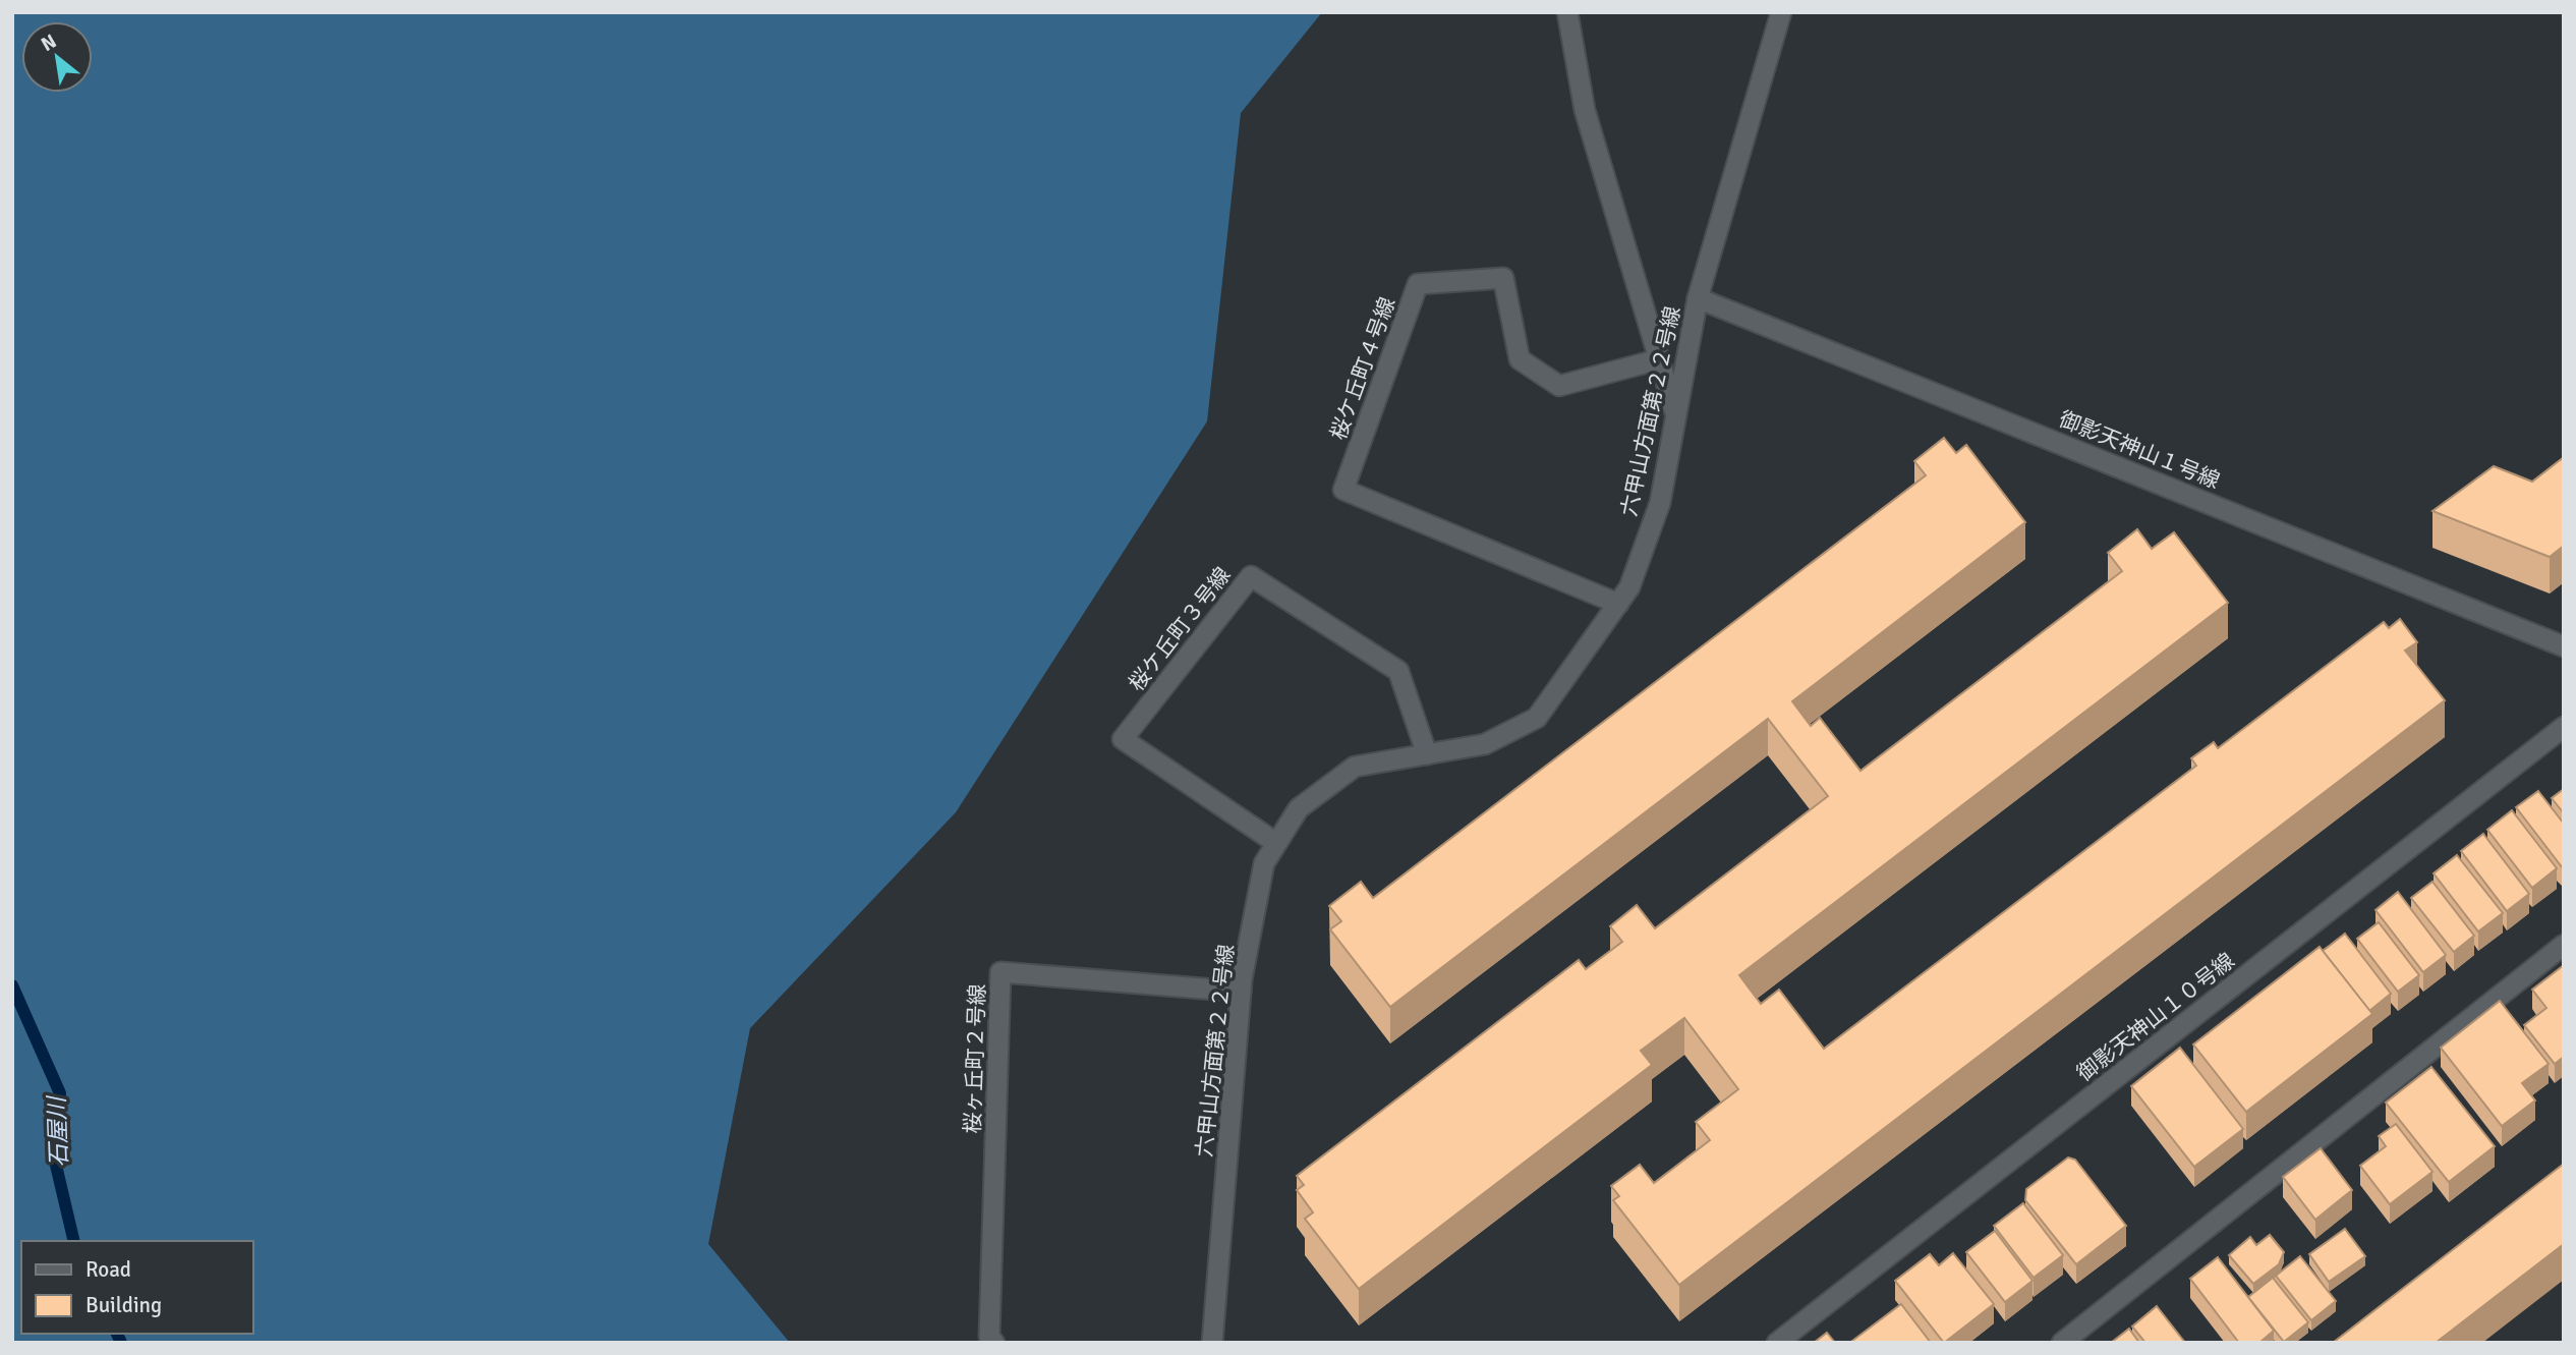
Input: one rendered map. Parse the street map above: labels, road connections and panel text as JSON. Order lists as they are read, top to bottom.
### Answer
{
  "streets": {
    "street": [
      "桜ケ丘町４号線",
      "六甲山方面第２２号線",
      "御影天神山１号線",
      "桜ケ丘町３号線",
      "御影天神山１０号線",
      "桜ヶ丘町２号線"
    ]
  },
  "crossings": [
    ["桜ケ丘町４号線", "六甲山方面第２２号線"],
    ["六甲山方面第２２号線", "御影天神山１号線"],
    ["六甲山方面第２２号線", "桜ケ丘町３号線"],
    ["六甲山方面第２２号線", "桜ヶ丘町２号線"]
  ],
  "water": ["石屋川"],
  "legend": ["Road", "Building"],
  "north": "top left"
}
